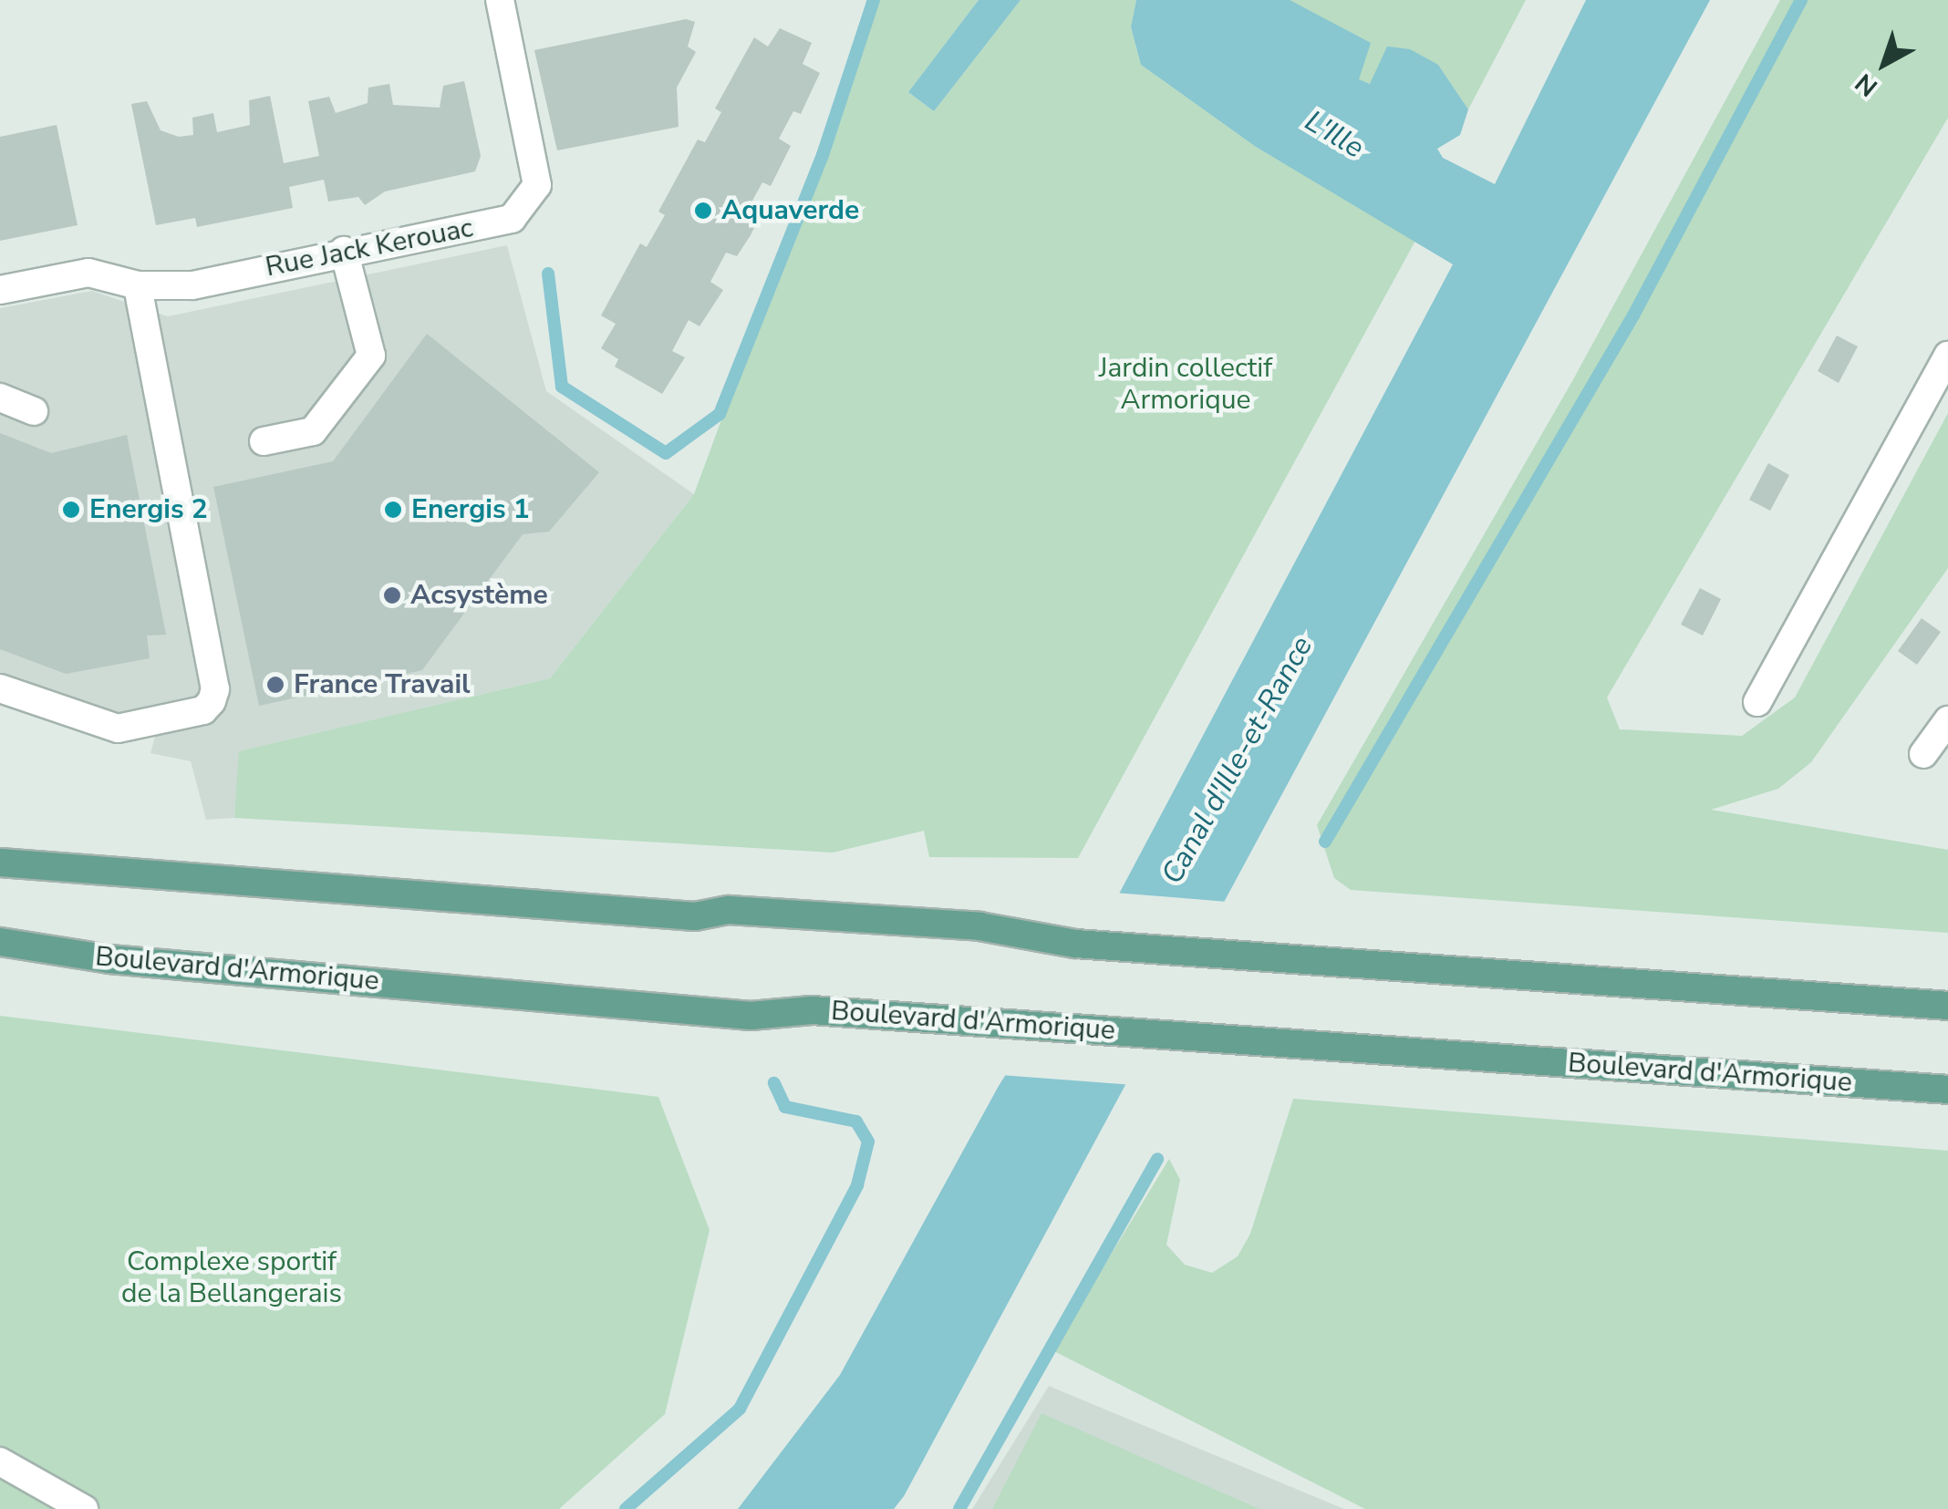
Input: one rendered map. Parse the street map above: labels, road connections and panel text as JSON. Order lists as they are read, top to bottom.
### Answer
{
  "streets": {
    "main road": ["Boulevard d'Armorique"],
    "street": ["Rue Jack Kerouac"]
  },
  "water": ["L'Ille", "Canal d'Ille-et-Rance"],
  "parks": ["Jardin collectif Armorique", "Complexe sportif de la Bellangerais"],
  "places": [
    "Aquaverde",
    "Energis 2",
    "Energis 1",
    "Acsystème",
    "France Travail"
  ],
  "north": "bottom left"
}
